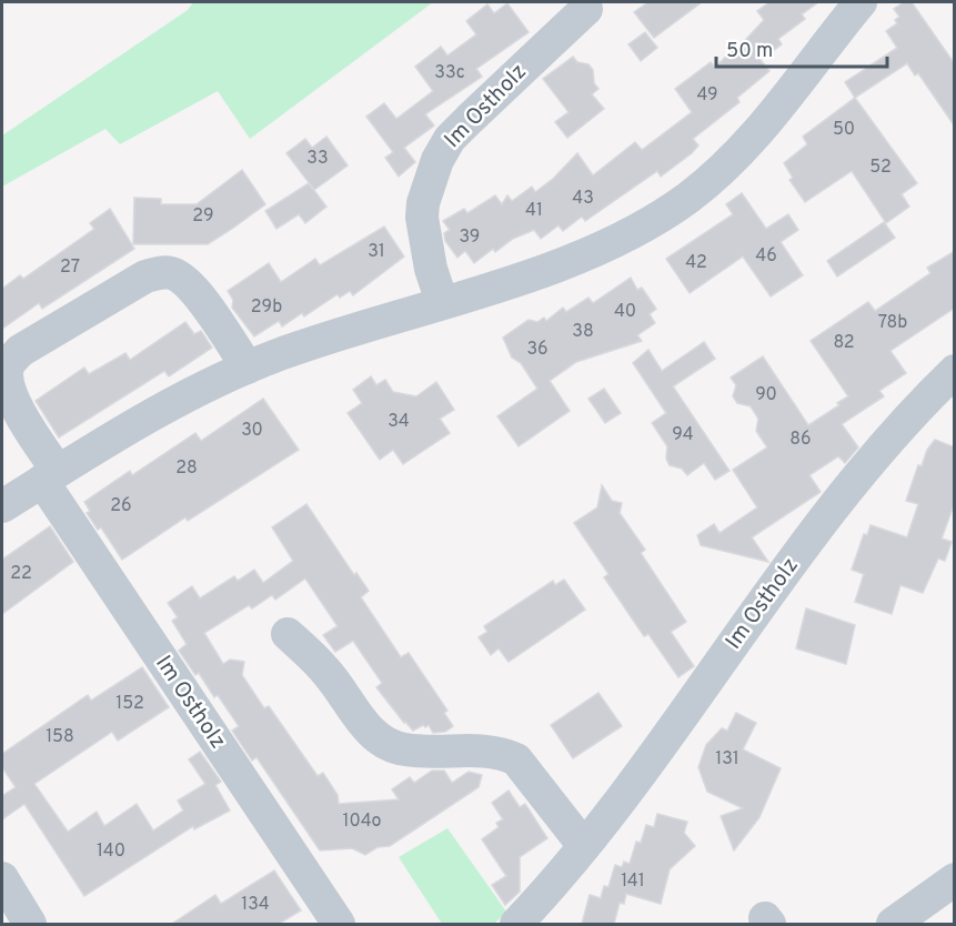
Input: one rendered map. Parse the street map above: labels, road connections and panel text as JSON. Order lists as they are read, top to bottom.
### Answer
{
  "streets": {
    "street": ["Im Ostholz"]
  },
  "house_numbers": [
    "33c",
    "49",
    "50",
    "33",
    "52",
    "43",
    "41",
    "29",
    "39",
    "31",
    "46",
    "42",
    "27",
    "29b",
    "40",
    "78b",
    "38",
    "82",
    "36",
    "90",
    "34",
    "30",
    "94",
    "86",
    "28",
    "26",
    "22",
    "152",
    "158",
    "131",
    "104o",
    "140",
    "141",
    "134"
  ],
  "scale_bar": "50 m"
}
